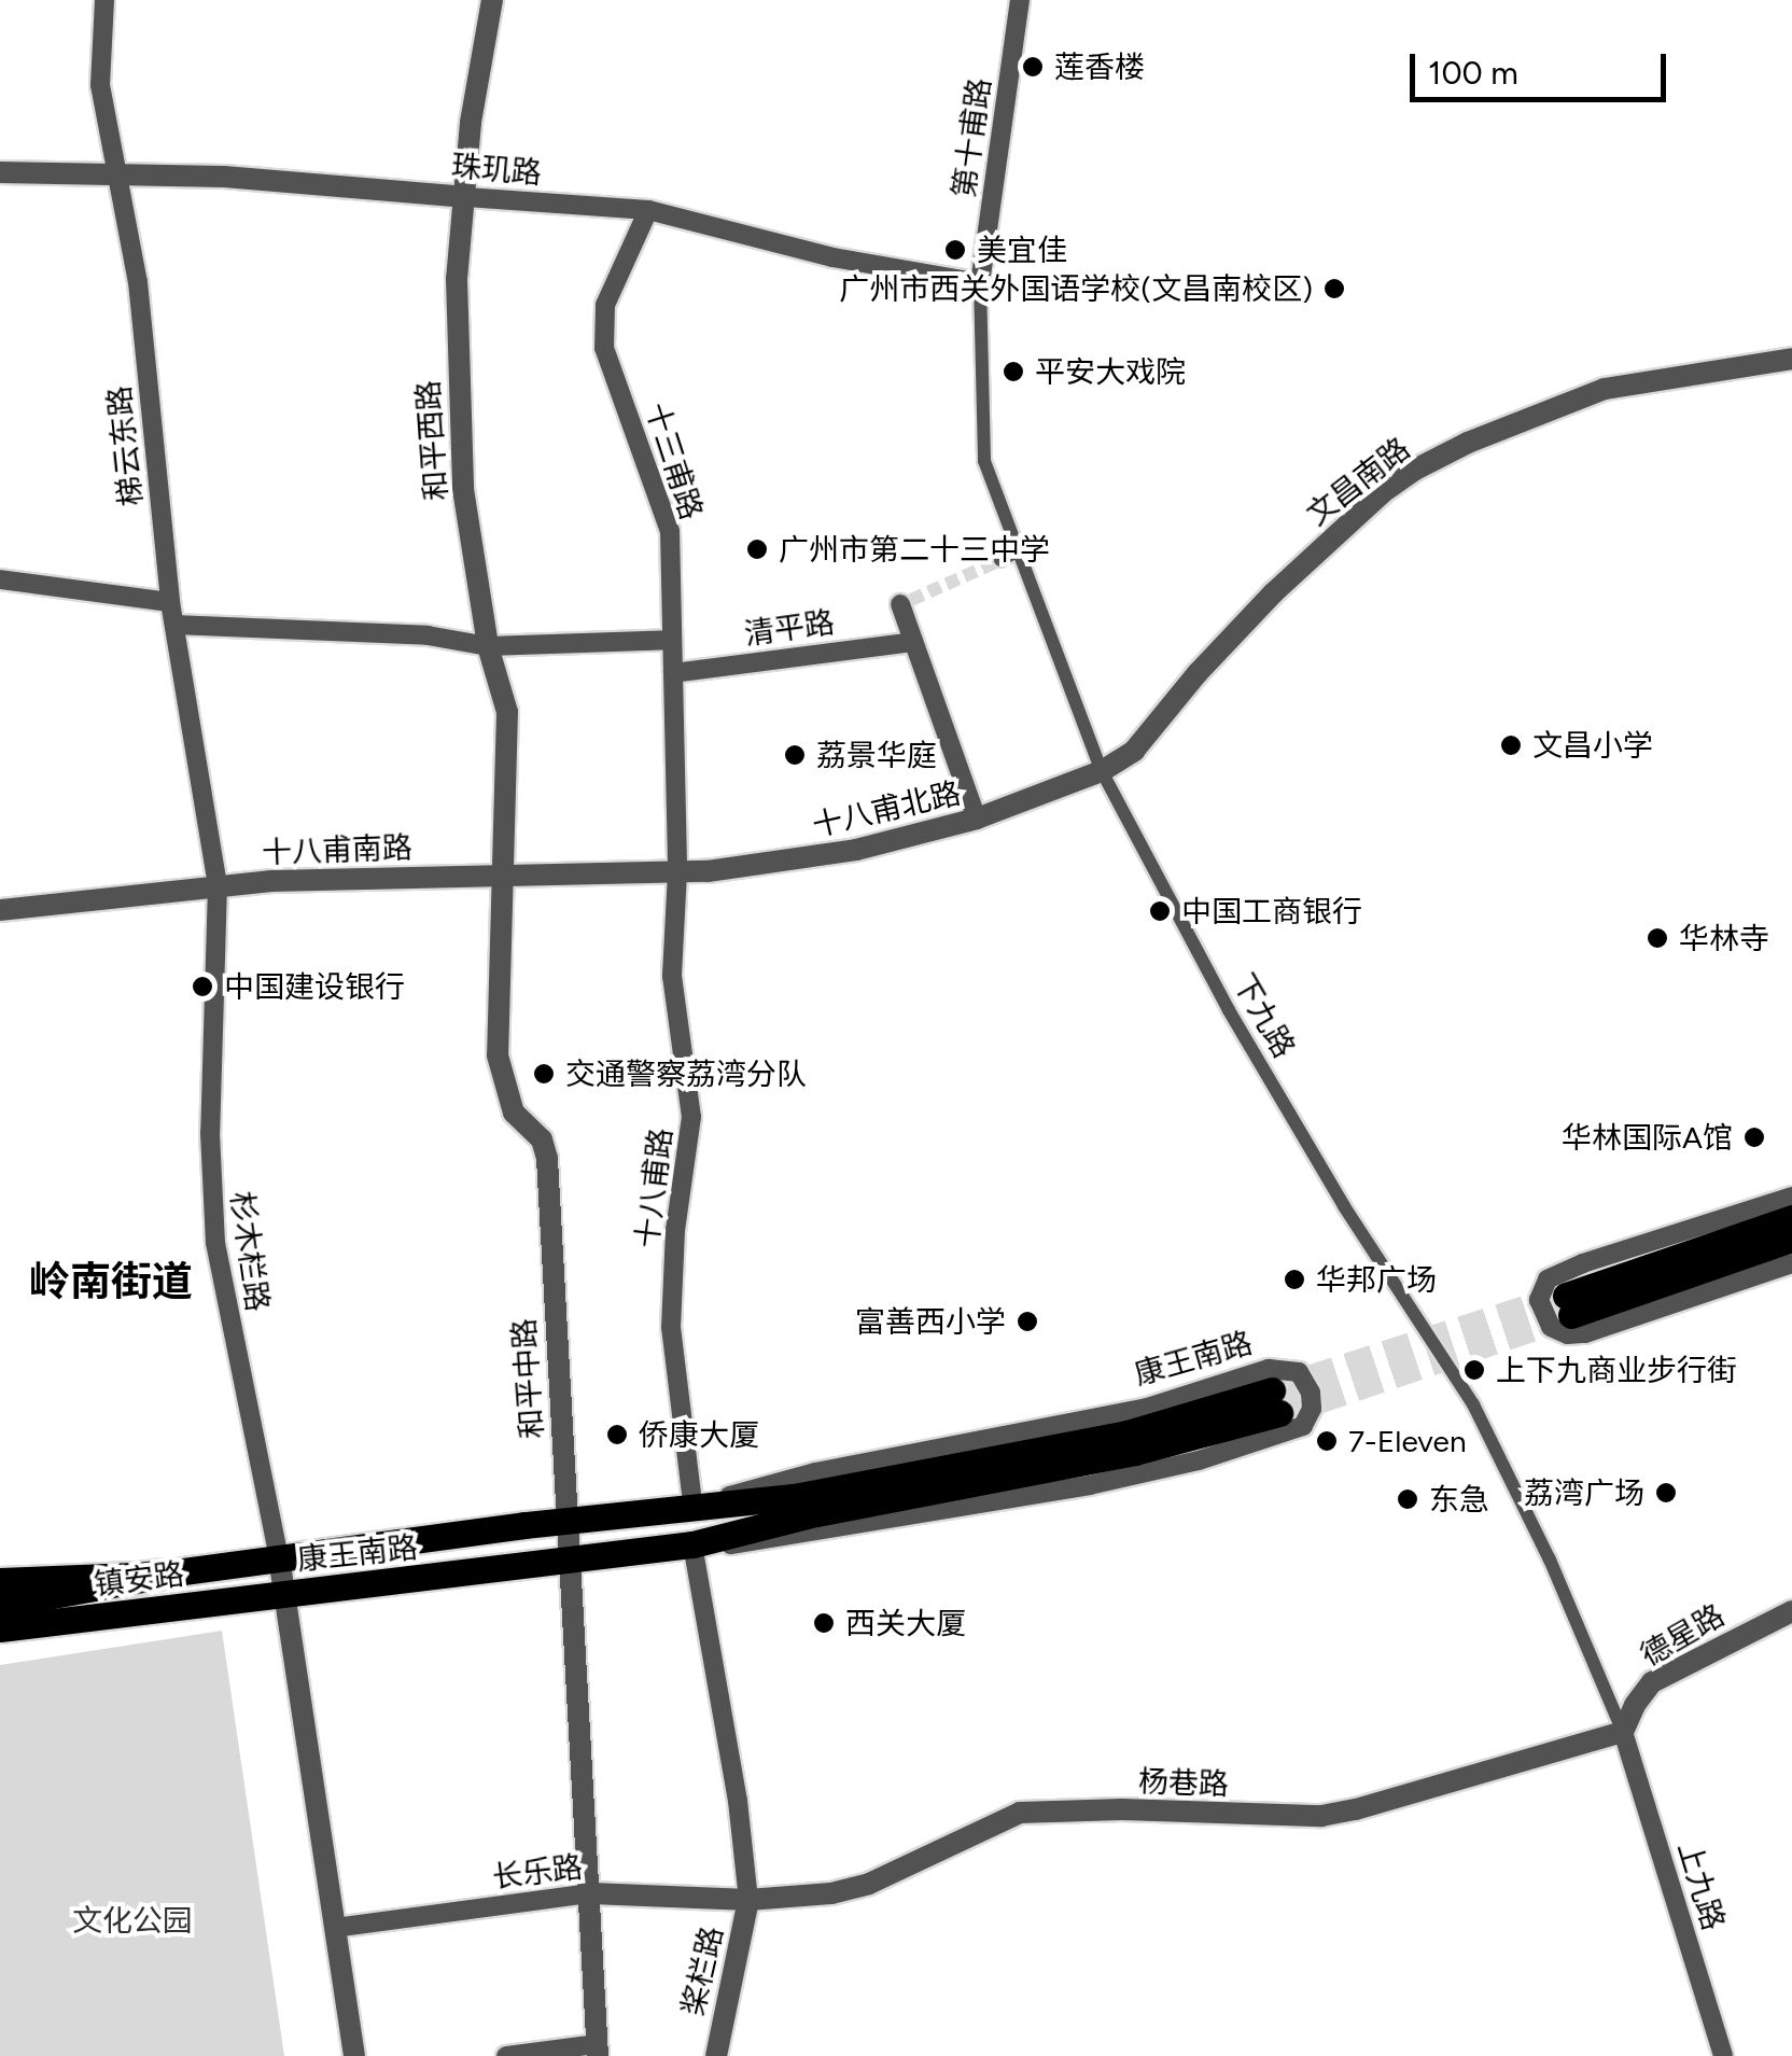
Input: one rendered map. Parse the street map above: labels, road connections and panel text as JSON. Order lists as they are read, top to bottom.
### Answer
{
  "streets": {
    "main road": ["康王南路", "镇安路"],
    "street": [
      "第十甫路",
      "珠玑路",
      "和平西路",
      "梯云东路",
      "十三甫路",
      "文昌南路",
      "清平路",
      "十八甫北路",
      "十八甫南路",
      "下九路",
      "十八甫路",
      "杉木栏路",
      "和平中路",
      "德星路",
      "杨巷路",
      "长乐路",
      "上九路",
      "桨栏路"
    ]
  },
  "crossings": [
    ["第十甫路", "珠玑路"],
    ["第十甫路", "下九路"],
    ["珠玑路", "和平西路"],
    ["珠玑路", "梯云东路"],
    ["珠玑路", "十三甫路"],
    ["珠玑路", "下九路"],
    ["和平西路", "十八甫南路"],
    ["和平西路", "和平中路"],
    ["梯云东路", "十八甫南路"],
    ["梯云东路", "杉木栏路"],
    ["十三甫路", "清平路"],
    ["十三甫路", "十八甫北路"],
    ["十三甫路", "十八甫南路"],
    ["十三甫路", "十八甫路"],
    ["文昌南路", "十八甫北路"],
    ["文昌南路", "下九路"],
    ["十八甫北路", "十八甫南路"],
    ["十八甫北路", "下九路"],
    ["十八甫北路", "十八甫路"],
    ["十八甫南路", "十八甫路"],
    ["十八甫南路", "杉木栏路"],
    ["十八甫南路", "和平中路"],
    ["下九路", "德星路"],
    ["下九路", "杨巷路"],
    ["下九路", "上九路"],
    ["十八甫路", "康王南路"],
    ["杉木栏路", "康王南路"],
    ["杉木栏路", "镇安路"],
    ["康王南路", "和平中路"],
    ["康王南路", "镇安路"],
    ["和平中路", "长乐路"],
    ["德星路", "杨巷路"],
    ["德星路", "上九路"],
    ["杨巷路", "长乐路"],
    ["杨巷路", "上九路"],
    ["杨巷路", "桨栏路"],
    ["长乐路", "桨栏路"]
  ],
  "districts": ["岭南街道"],
  "parks": ["文化公园"],
  "places": [
    "莲香楼",
    "美宜佳",
    "广州市西关外国语学校(文昌南校区)",
    "平安大戏院",
    "广州市第二十三中学",
    "文昌小学",
    "荔景华庭",
    "中国工商银行",
    "华林寺",
    "中国建设银行",
    "交通警察荔湾分队",
    "华林国际A馆",
    "华邦广场",
    "富善西小学",
    "上下九商业步行街",
    "侨康大厦",
    "7-Eleven",
    "荔湾广场",
    "东急",
    "西关大厦"
  ],
  "scale_bar": "100 m"
}
